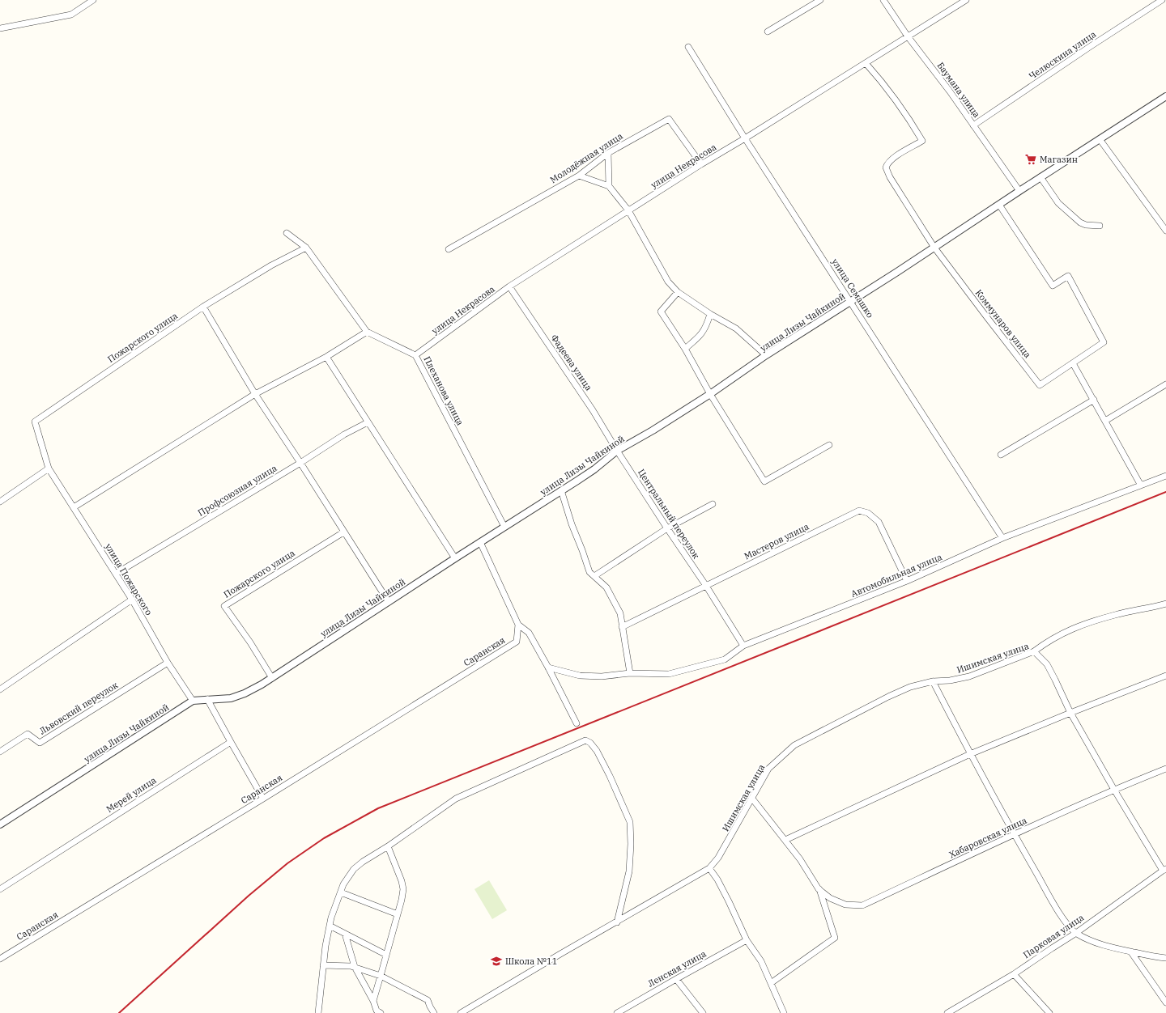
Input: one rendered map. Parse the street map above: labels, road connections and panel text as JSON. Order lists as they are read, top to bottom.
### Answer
{
  "streets": {
    "street": [
      "Челюскина улица",
      "Баумана улица",
      "Молодёжная улица",
      "улица Некрасова",
      "улица Семашко",
      "улица Лизы Чайкиной",
      "Коммунаров улица",
      "Пожарского улица",
      "Фадеева улица",
      "Плеханова улица",
      "Профсоюзная улица",
      "Центральный переулок",
      "Мастеров улица",
      "Автомобильная улица",
      "улица Пожарского",
      "Саранская",
      "Ишимская улица",
      "Львовский переулок",
      "Мерей улица",
      "Хабаровская улица",
      "Парковая улица",
      "Ленская улица"
    ]
  },
  "crossings": [
    ["Челюскина улица", "Баумана улица"],
    ["Баумана улица", "улица Некрасова"],
    ["Баумана улица", "улица Лизы Чайкиной"],
    ["Молодёжная улица", "улица Некрасова"],
    ["улица Некрасова", "улица Семашко"],
    ["улица Некрасова", "Коммунаров улица"],
    ["улица Некрасова", "Фадеева улица"],
    ["улица Некрасова", "Плеханова улица"],
    ["улица Семашко", "улица Лизы Чайкиной"],
    ["улица Семашко", "Автомобильная улица"],
    ["улица Лизы Чайкиной", "Коммунаров улица"],
    ["улица Лизы Чайкиной", "Пожарского улица"],
    ["улица Лизы Чайкиной", "Фадеева улица"],
    ["улица Лизы Чайкиной", "Плеханова улица"],
    ["улица Лизы Чайкиной", "Центральный переулок"],
    ["улица Лизы Чайкиной", "улица Пожарского"],
    ["Пожарского улица", "Плеханова улица"],
    ["Пожарского улица", "улица Пожарского"],
    ["Фадеева улица", "Центральный переулок"],
    ["Профсоюзная улица", "улица Пожарского"],
    ["Центральный переулок", "Мастеров улица"],
    ["Центральный переулок", "Автомобильная улица"],
    ["Мастеров улица", "Автомобильная улица"],
    ["улица Пожарского", "Львовский переулок"],
    ["Ишимская улица", "Хабаровская улица"],
    ["Ишимская улица", "Парковая улица"]
  ],
  "places": {
    "supermarket": ["Магазин"],
    "school or university": ["Школа №11"]
  }
}
